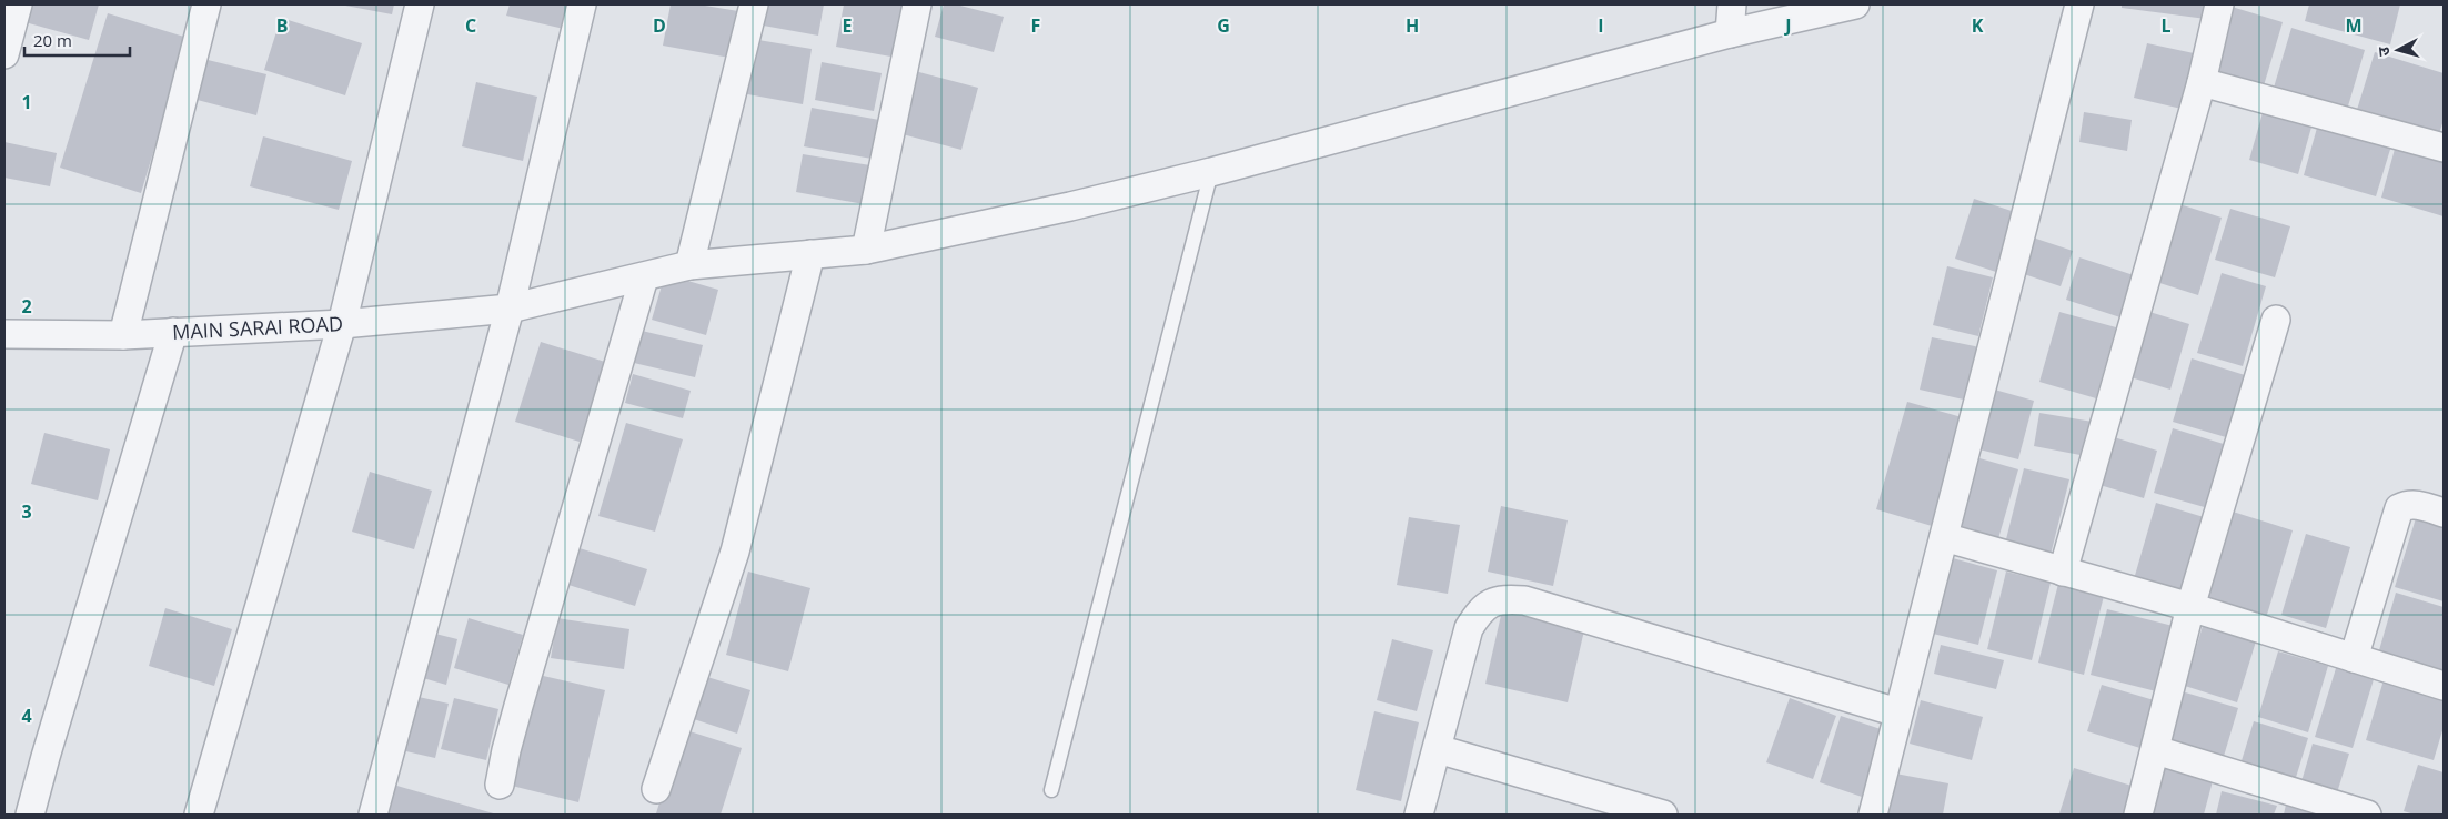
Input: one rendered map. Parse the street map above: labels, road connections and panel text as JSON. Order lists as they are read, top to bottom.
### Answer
{
  "streets": {
    "street": ["MAIN SARAI ROAD"]
  },
  "scale_bar": "20 m",
  "north": "left",
  "grid": {
    "columns": [
      "B",
      "C",
      "D",
      "E",
      "F",
      "G",
      "H",
      "I",
      "J",
      "K",
      "L",
      "M"
    ],
    "rows": [
      "1",
      "2",
      "3",
      "4"
    ]
  }
}
